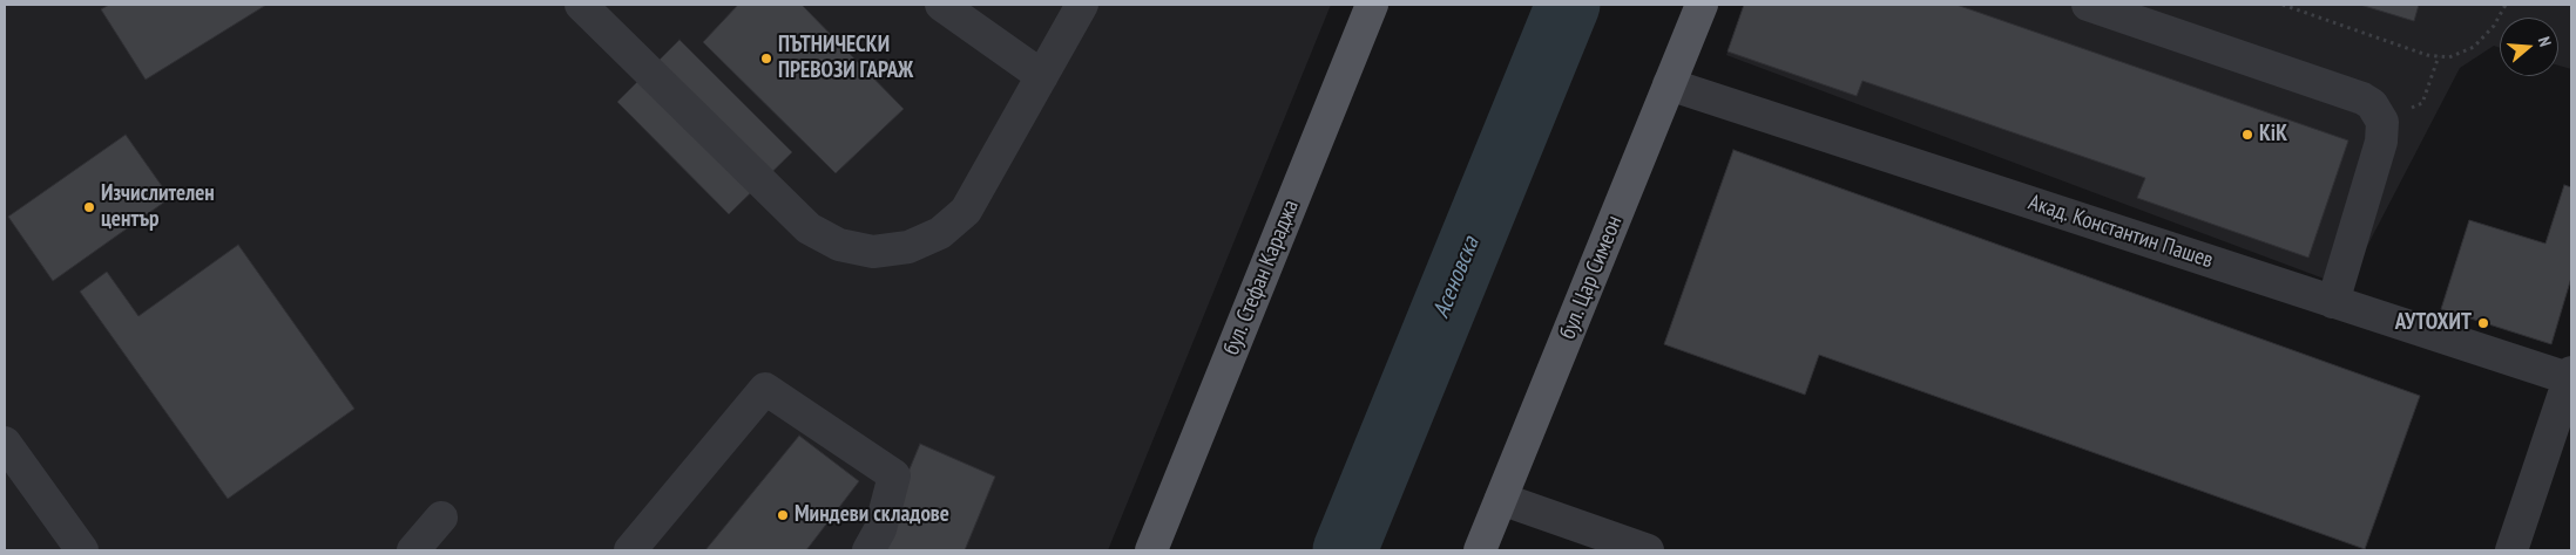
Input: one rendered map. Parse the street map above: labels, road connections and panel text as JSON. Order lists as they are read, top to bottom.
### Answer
{
  "streets": {
    "main road": ["бул. Стефан Караджа", "бул. Цар Симеон"],
    "street": ["Акад. Константин Пашев"]
  },
  "crossings": [
    ["Акад. Константин Пашев", "бул. Цар Симеон"]
  ],
  "water": ["Асеновска"],
  "places": [
    "ПЪТНИЧЕСКИ ПРЕВОЗИ ГАРАЖ",
    "KiK",
    "Изчислителен център",
    "АУТОХИТ",
    "Миндеви складове"
  ],
  "north": "right"
}
